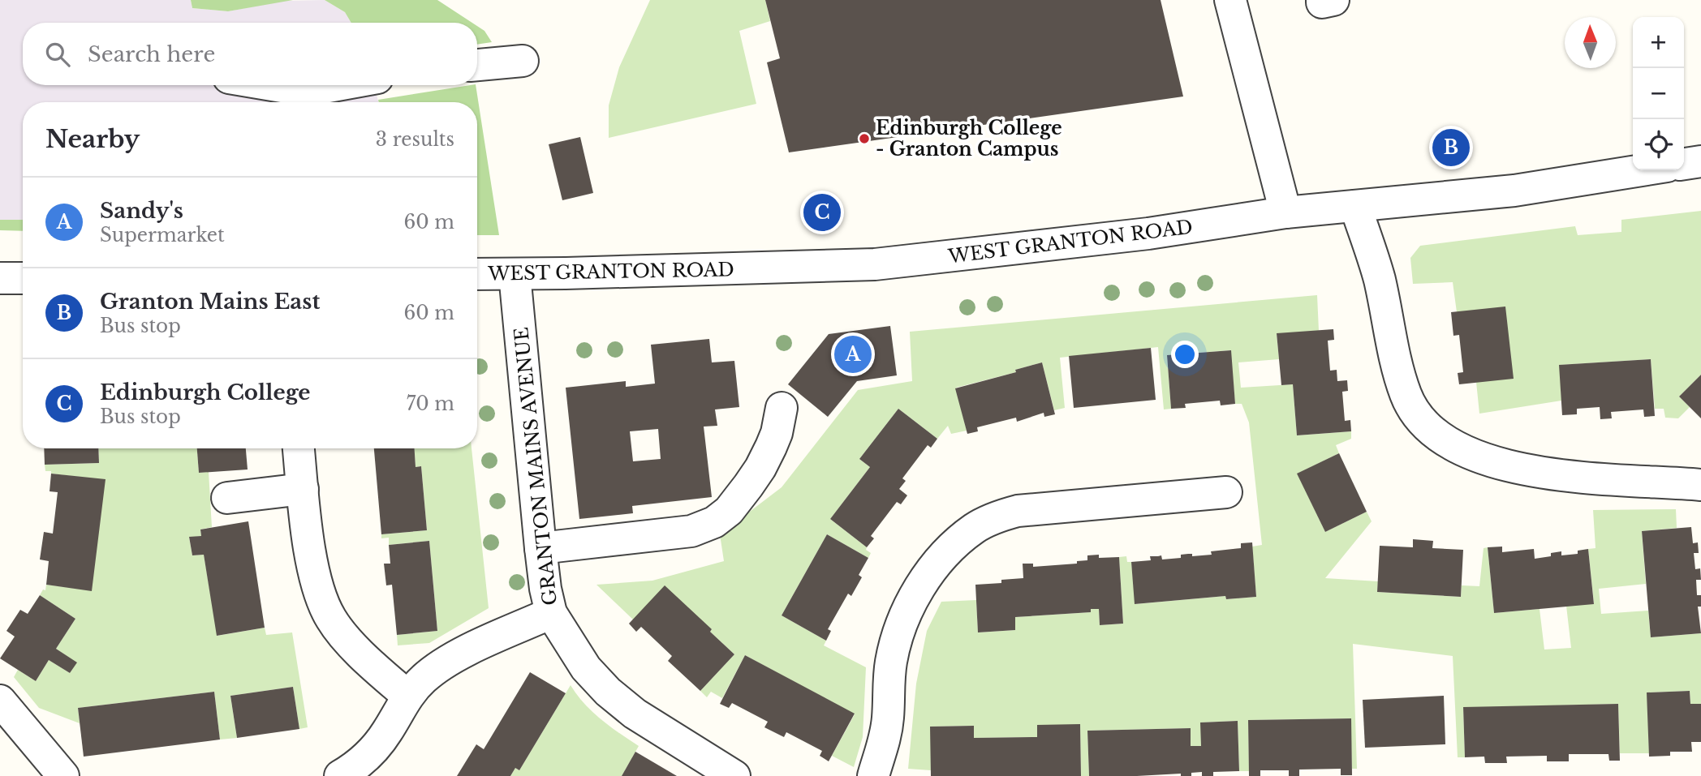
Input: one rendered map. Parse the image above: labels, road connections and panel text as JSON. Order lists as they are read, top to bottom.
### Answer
{
  "streets": {
    "street": ["WEST GRANTON ROAD", "GRANTON MAINS AVENUE"]
  },
  "crossings": [
    ["WEST GRANTON ROAD", "GRANTON MAINS AVENUE"]
  ],
  "places": ["Edinburgh College - Granton Campus"],
  "north": "top",
  "page": {
    "map_buttons": ["+", "−"],
    "search": "Search here",
    "heading": ["Nearby", "3 results"],
    "pins": ["B", "C", "A"],
    "list": [
      {
        "mark": "A",
        "name": "Sandy's",
        "note": "Supermarket",
        "value": "60 m"
      },
      {
        "mark": "B",
        "name": "Granton Mains East",
        "note": "Bus stop",
        "value": "60 m"
      },
      {
        "mark": "C",
        "name": "Edinburgh College",
        "note": "Bus stop",
        "value": "70 m"
      }
    ]
  }
}
